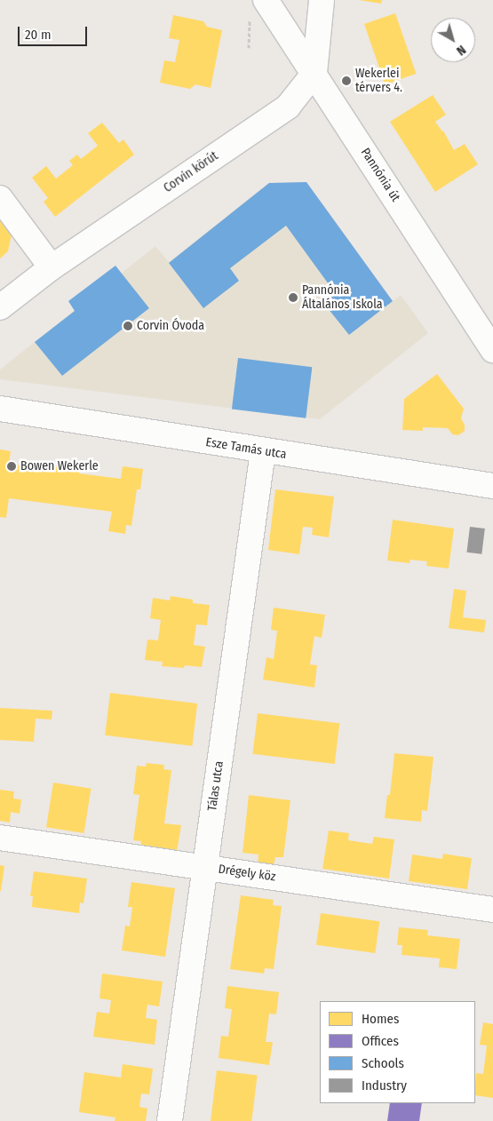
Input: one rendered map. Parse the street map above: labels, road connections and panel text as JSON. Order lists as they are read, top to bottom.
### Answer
{
  "streets": {
    "street": [
      "Corvin körút",
      "Pannónia út",
      "Esze Tamás utca",
      "Tálas utca",
      "Drégely köz"
    ]
  },
  "crossings": [
    ["Corvin körút", "Pannónia út"],
    ["Esze Tamás utca", "Tálas utca"],
    ["Tálas utca", "Drégely köz"]
  ],
  "places": [
    "Wekerlei térvers 4.",
    "Pannónia Általános Iskola",
    "Corvin Óvoda",
    "Bowen Wekerle"
  ],
  "legend": [
    "Homes",
    "Offices",
    "Schools",
    "Industry"
  ],
  "scale_bar": "20 m",
  "north": "bottom right"
}
